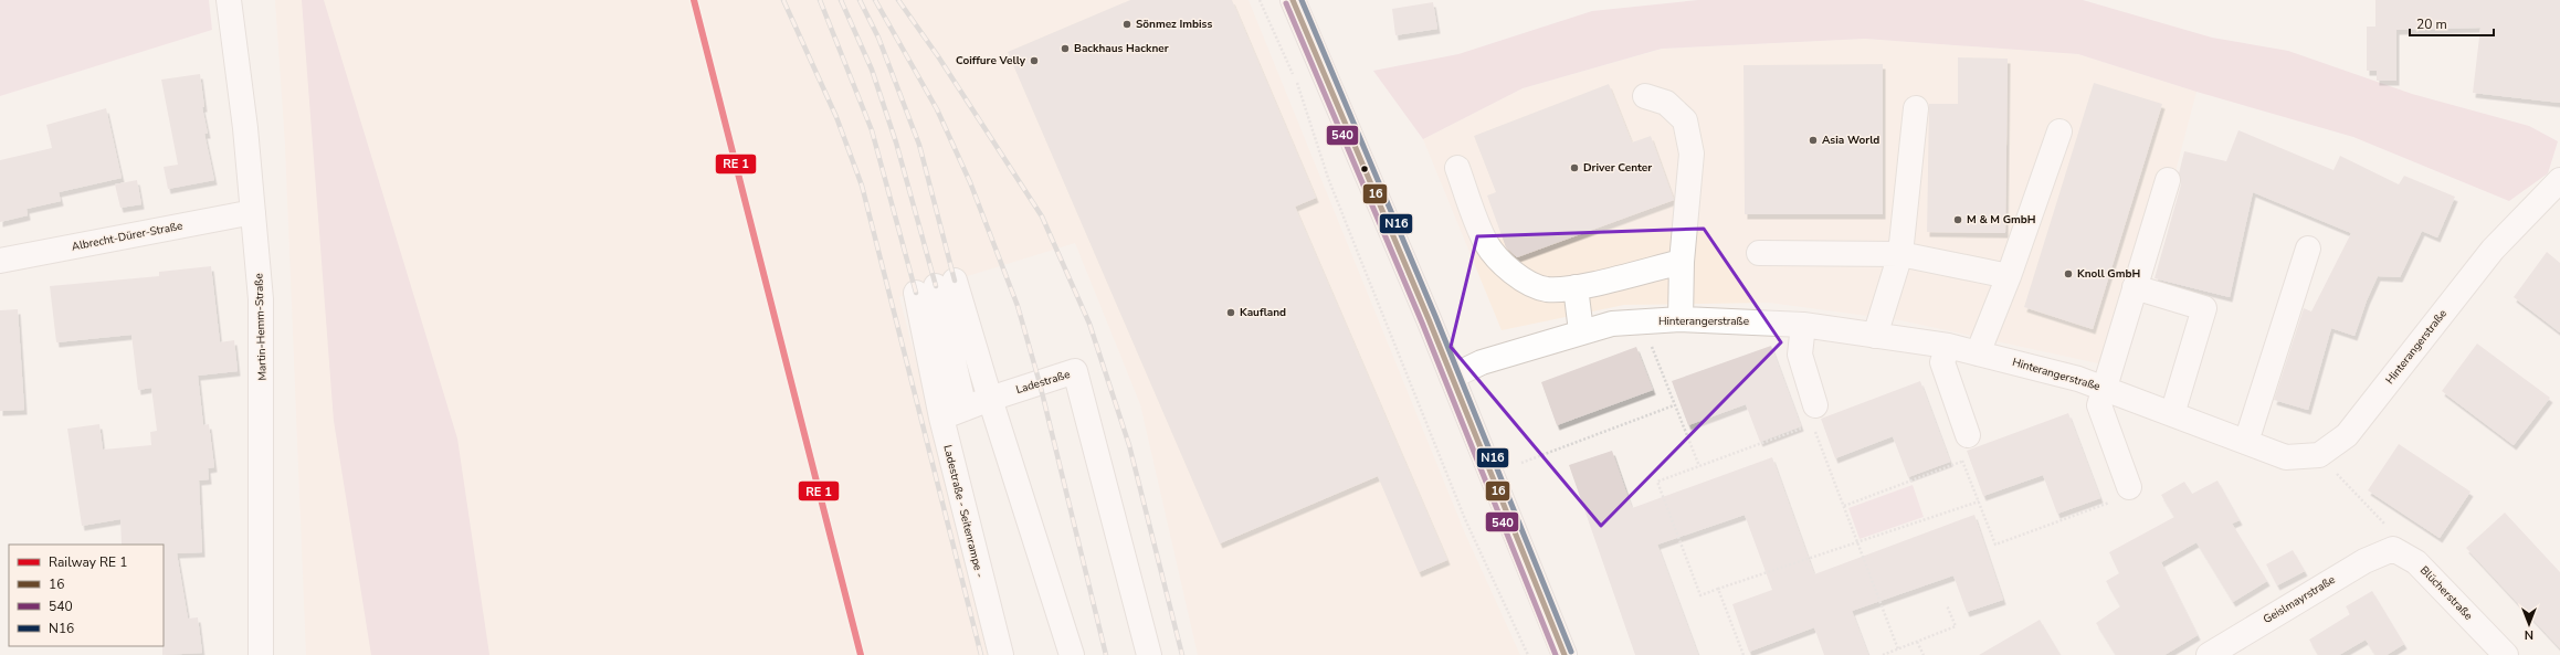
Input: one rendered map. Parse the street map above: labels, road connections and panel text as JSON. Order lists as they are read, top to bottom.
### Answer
{
  "streets": {
    "street": [
      "Albrecht-Dürer-Straße",
      "Hinterangerstraße",
      "Martin-Hemm-Straße",
      "Ladestraße",
      "Ladestraße - Seitenrampe -",
      "Blücherstraße",
      "Geislmayrstraße"
    ]
  },
  "crossings": [
    ["Albrecht-Dürer-Straße", "Martin-Hemm-Straße"],
    ["Blücherstraße", "Geislmayrstraße"]
  ],
  "places": [
    "Sönmez Imbiss",
    "Backhaus Hackner",
    "Coiffure Velly",
    "Asia World",
    "Driver Center",
    "M & M GmbH",
    "Knoll GmbH",
    "Kaufland"
  ],
  "lines": ["transit line 16", "transit line N16", "transit line 540"],
  "legend": [
    "Railway RE 1",
    "16",
    "540",
    "N16"
  ],
  "scale_bar": "20 m",
  "north": "bottom"
}
